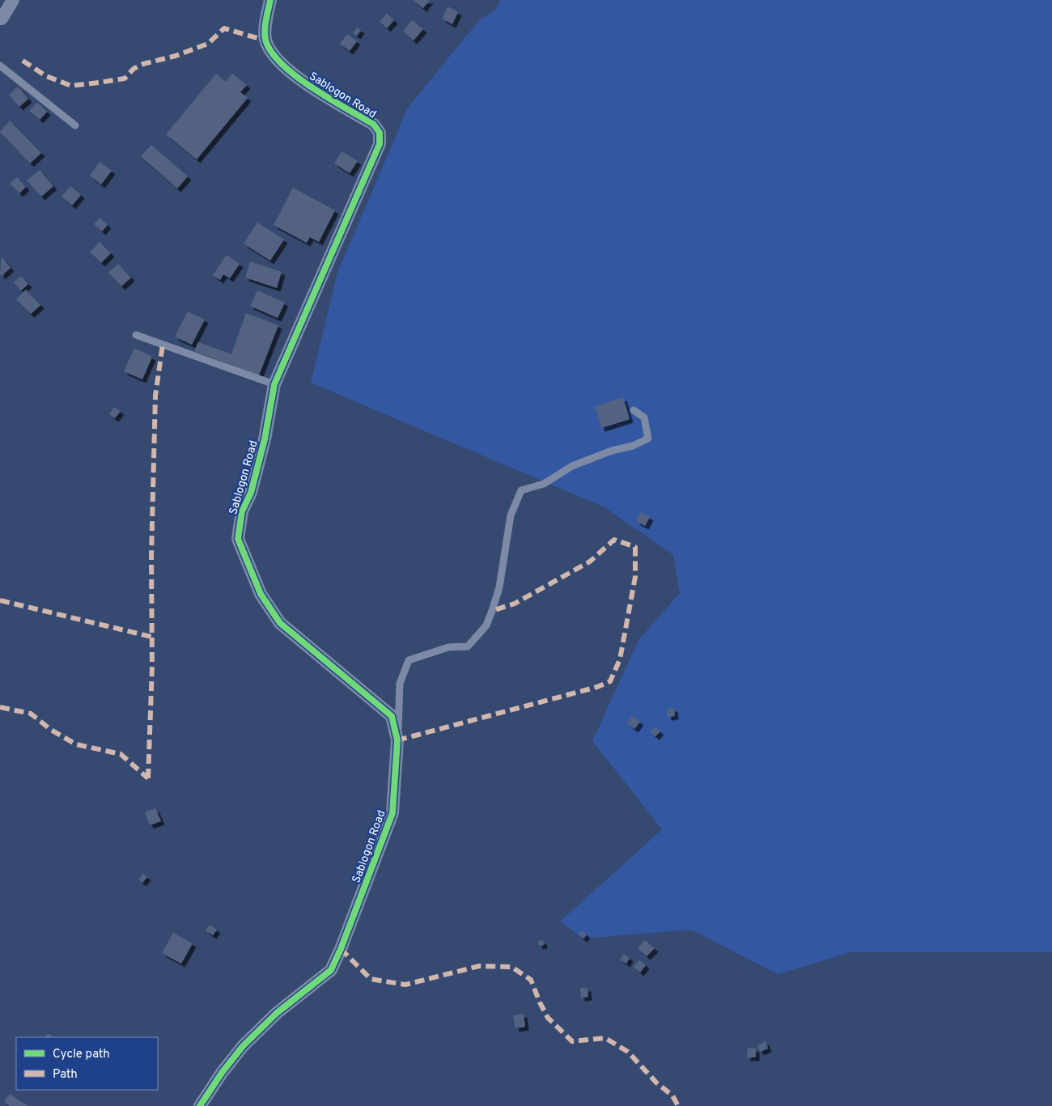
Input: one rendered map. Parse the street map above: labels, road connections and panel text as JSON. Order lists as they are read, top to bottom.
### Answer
{
  "streets": {
    "street": ["Sablogon Road"]
  },
  "legend": ["Cycle path", "Path"]
}
